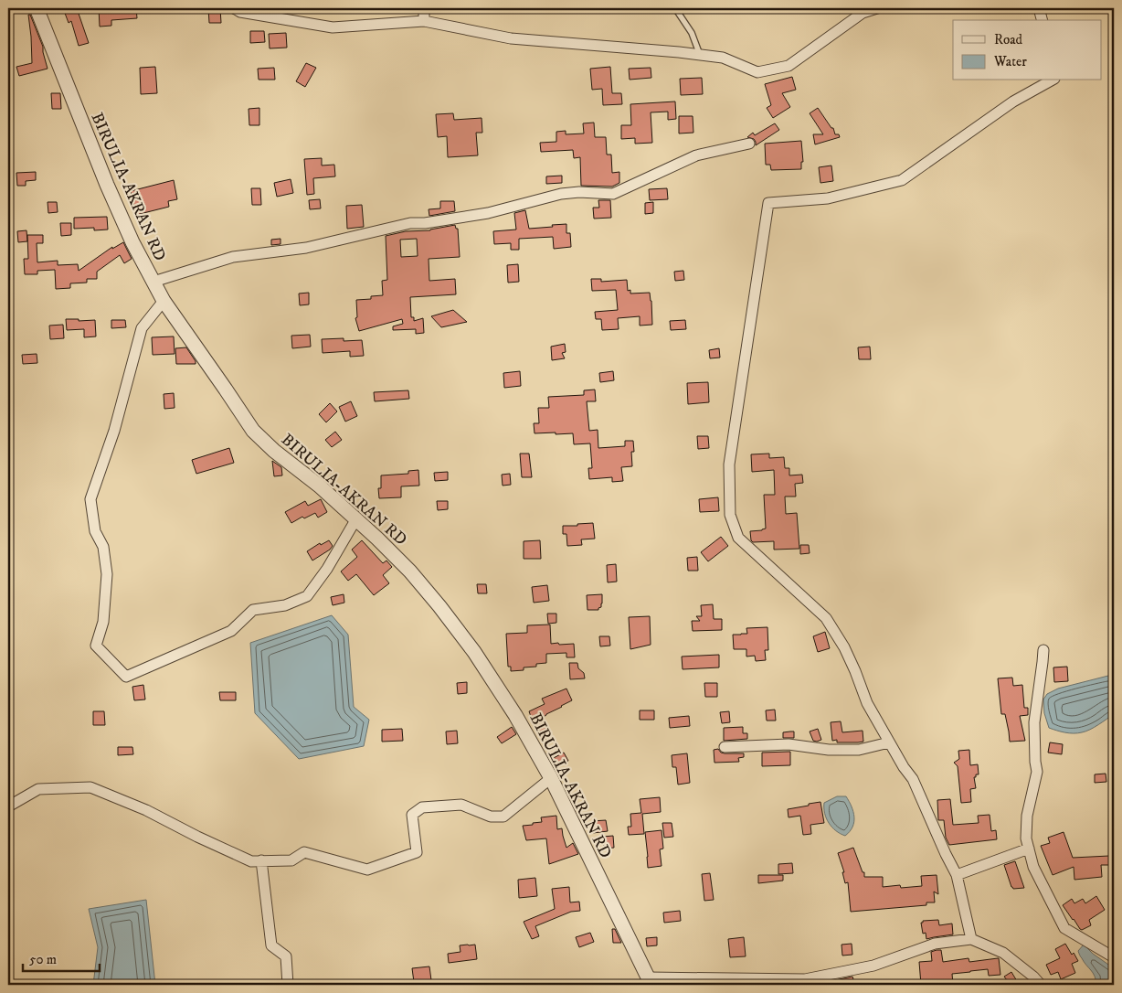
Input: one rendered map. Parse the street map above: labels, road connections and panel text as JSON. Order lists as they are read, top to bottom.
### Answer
{
  "streets": {
    "street": ["BIRULIA-AKRAN RD"]
  },
  "legend": ["Road", "Water"],
  "scale_bar": "50 m"
}
